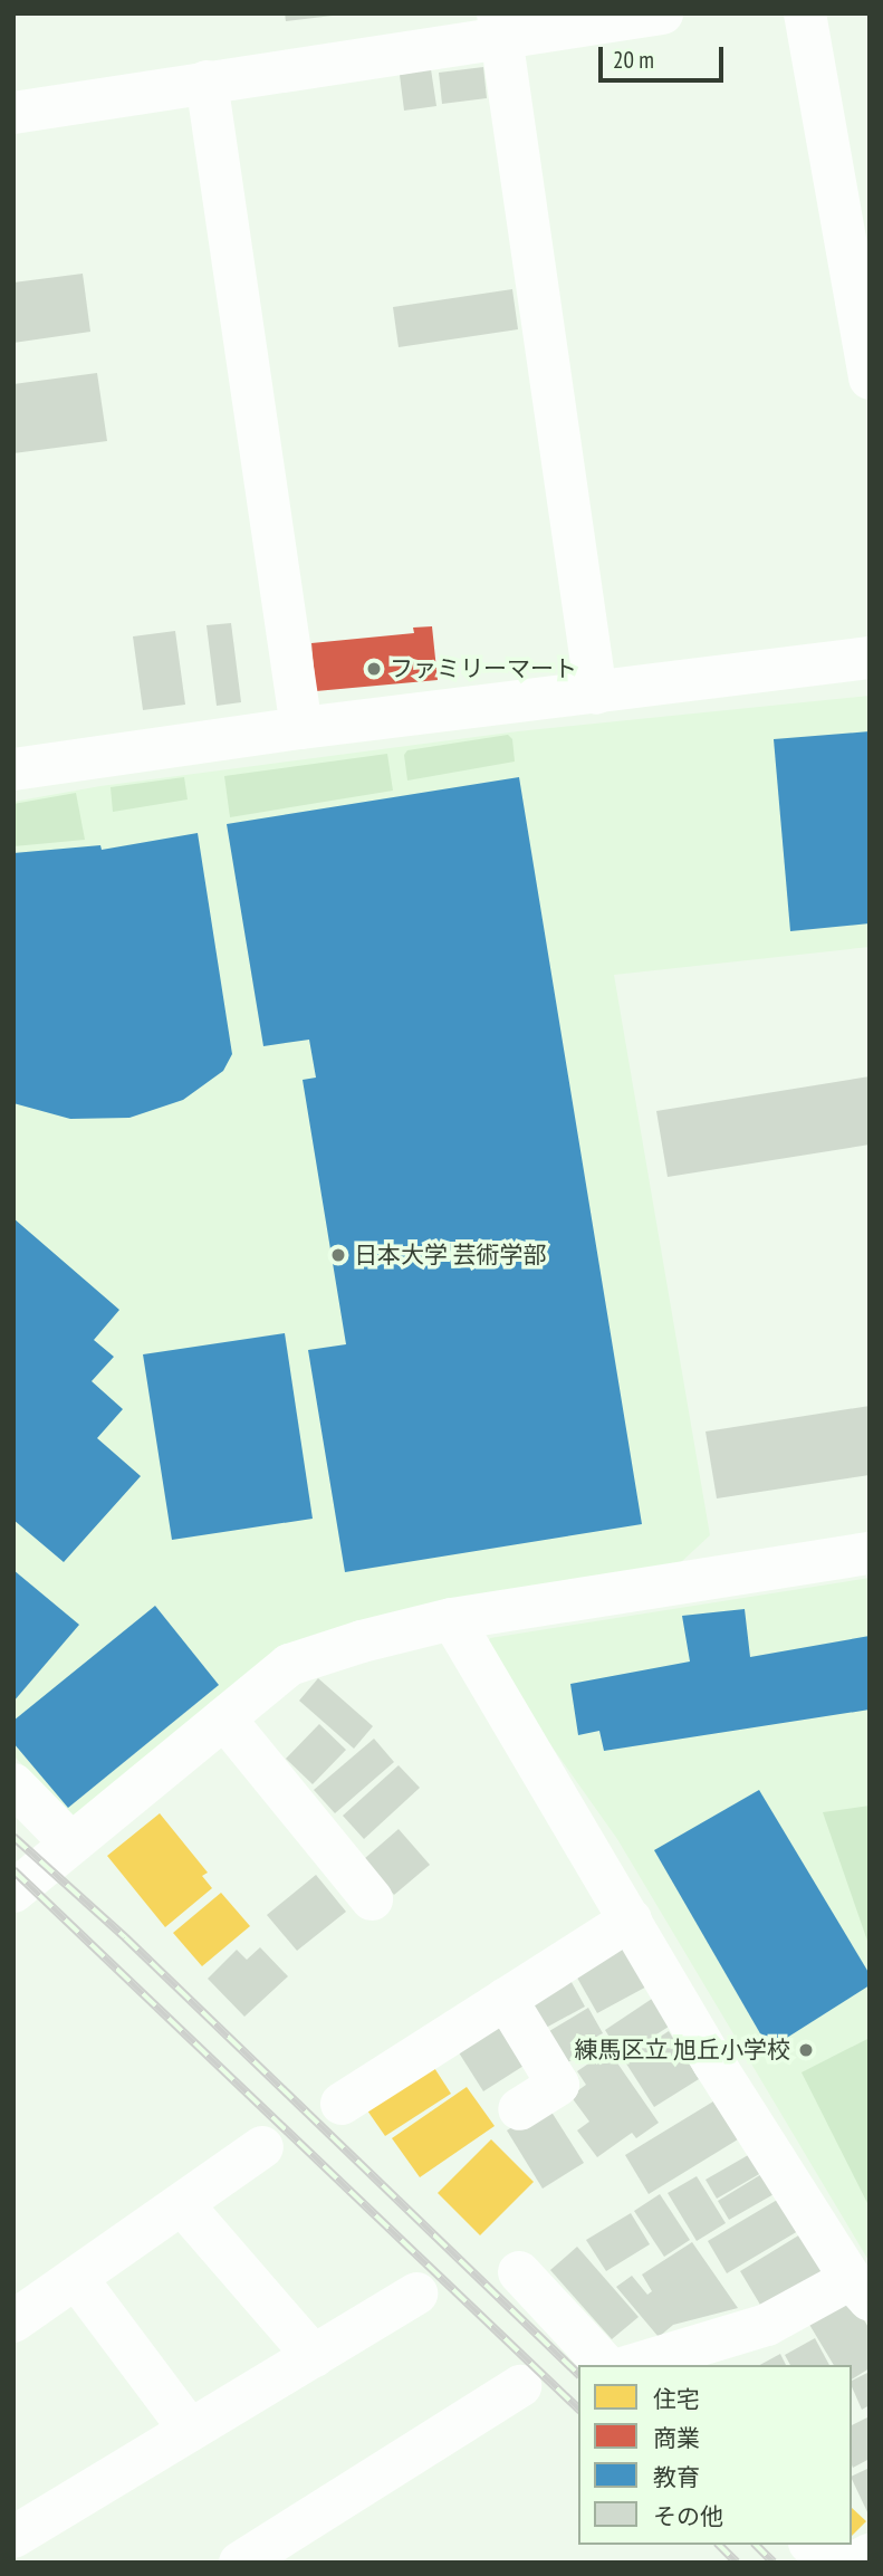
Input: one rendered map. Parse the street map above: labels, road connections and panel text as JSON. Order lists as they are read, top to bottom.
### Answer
{
  "places": ["ファミリーマート", "日本大学 芸術学部", "練馬区立 旭丘小学校"],
  "legend": [
    "住宅",
    "商業",
    "教育",
    "その他"
  ],
  "scale_bar": "20 m"
}
